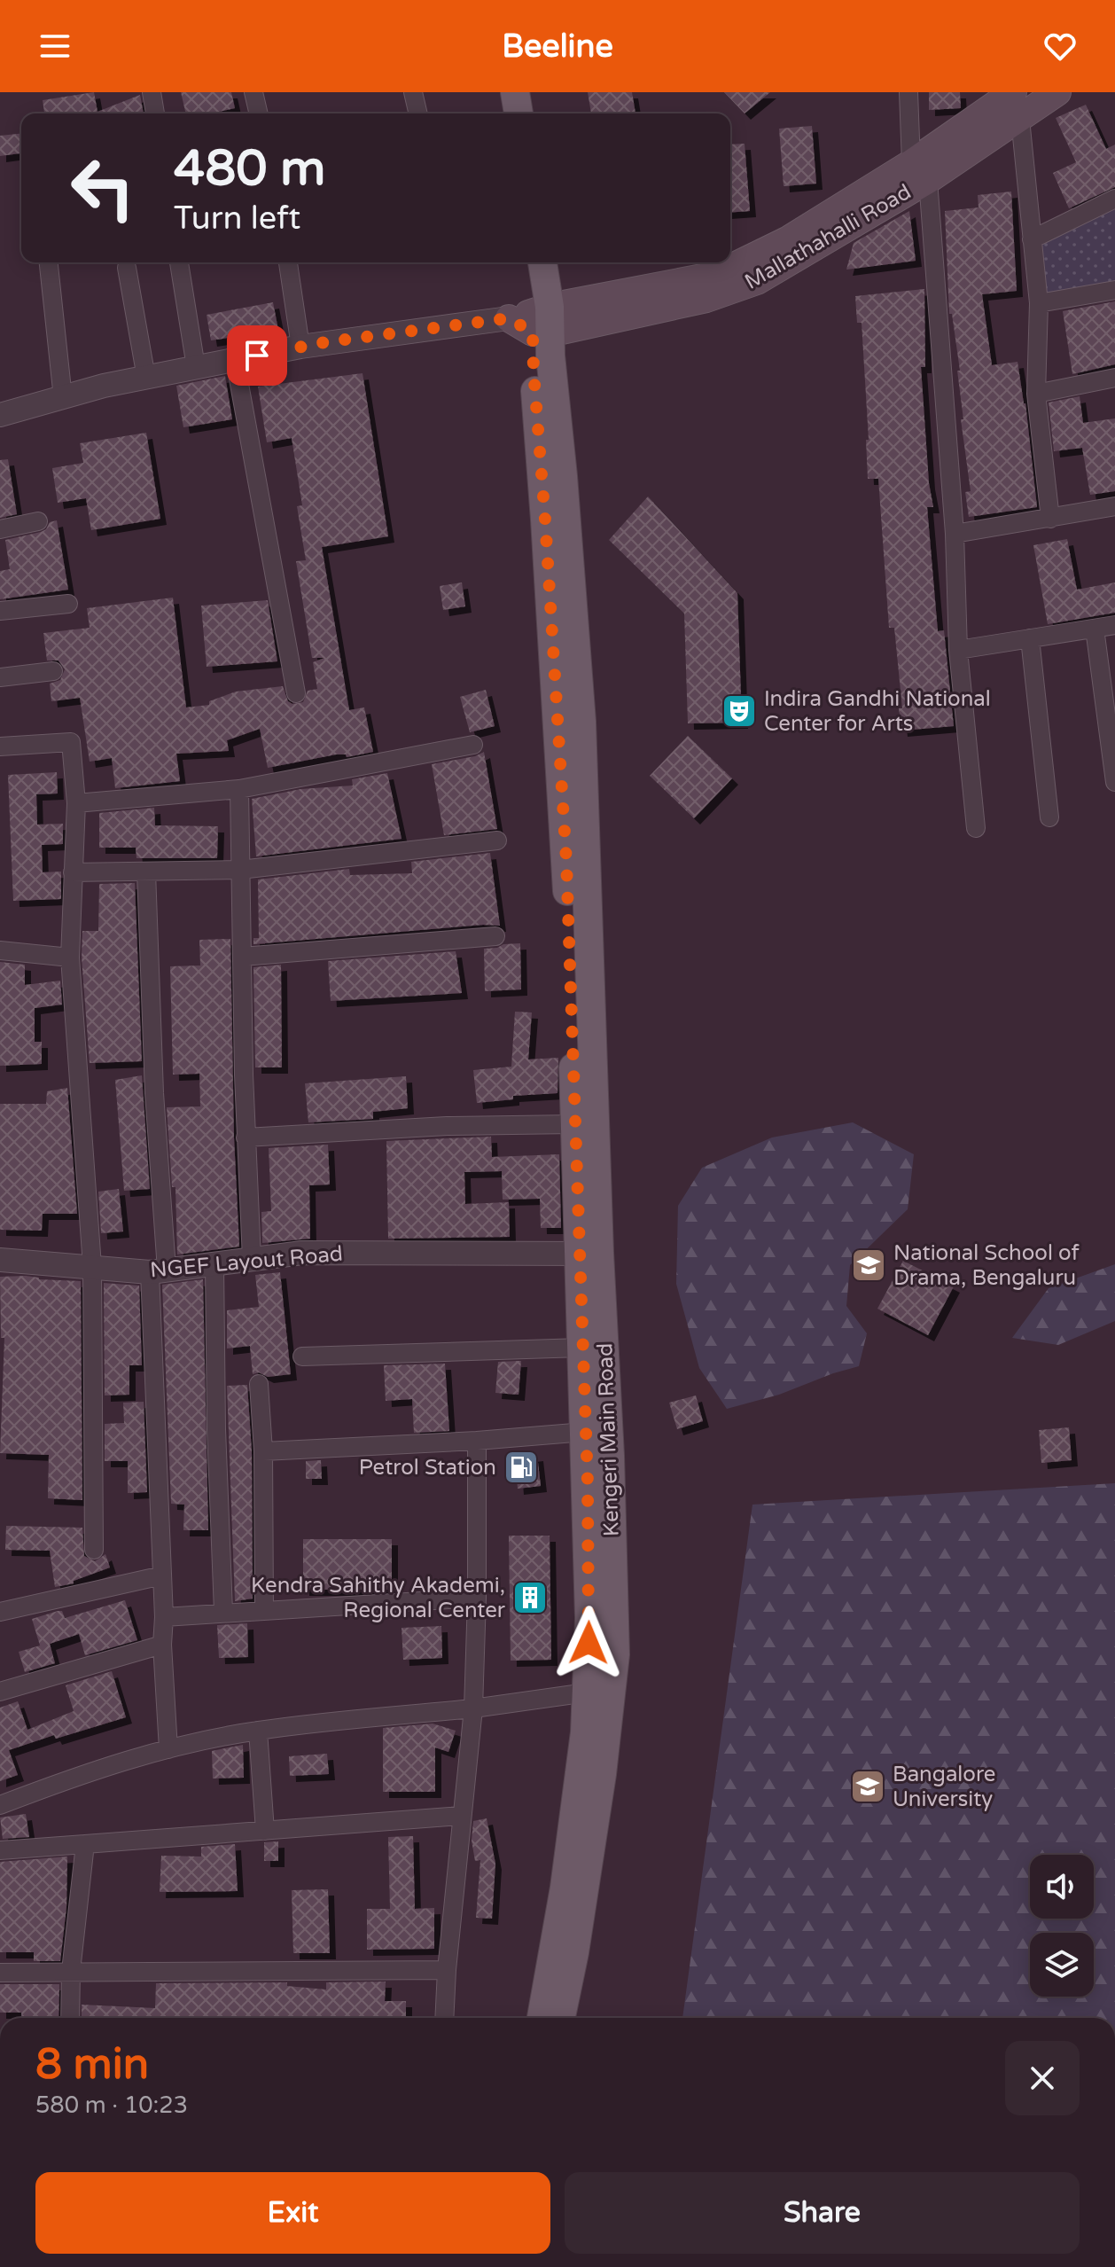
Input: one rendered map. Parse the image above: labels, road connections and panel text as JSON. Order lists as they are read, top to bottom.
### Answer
{
  "streets": {
    "main road": ["Mallathahalli Road", "Kengeri Main Road"],
    "street": ["NGEF Layout Road"]
  },
  "crossings": [
    ["Mallathahalli Road", "Kengeri Main Road"],
    ["NGEF Layout Road", "Kengeri Main Road"]
  ],
  "places": {
    "theatre": ["Indira Gandhi National Center for Arts"],
    "school or university": ["National School of Drama, Bengaluru", "Bangalore University"],
    "fuel station": ["Petrol Station"],
    "building": ["Kendra Sahithy Akademi, Regional Center"]
  },
  "page": {
    "header": "Beeline",
    "turn": ["480 m", "Turn left"],
    "heading": ["8 min", "580 m · 10:23"],
    "buttons": ["Exit", "Share"]
  }
}
